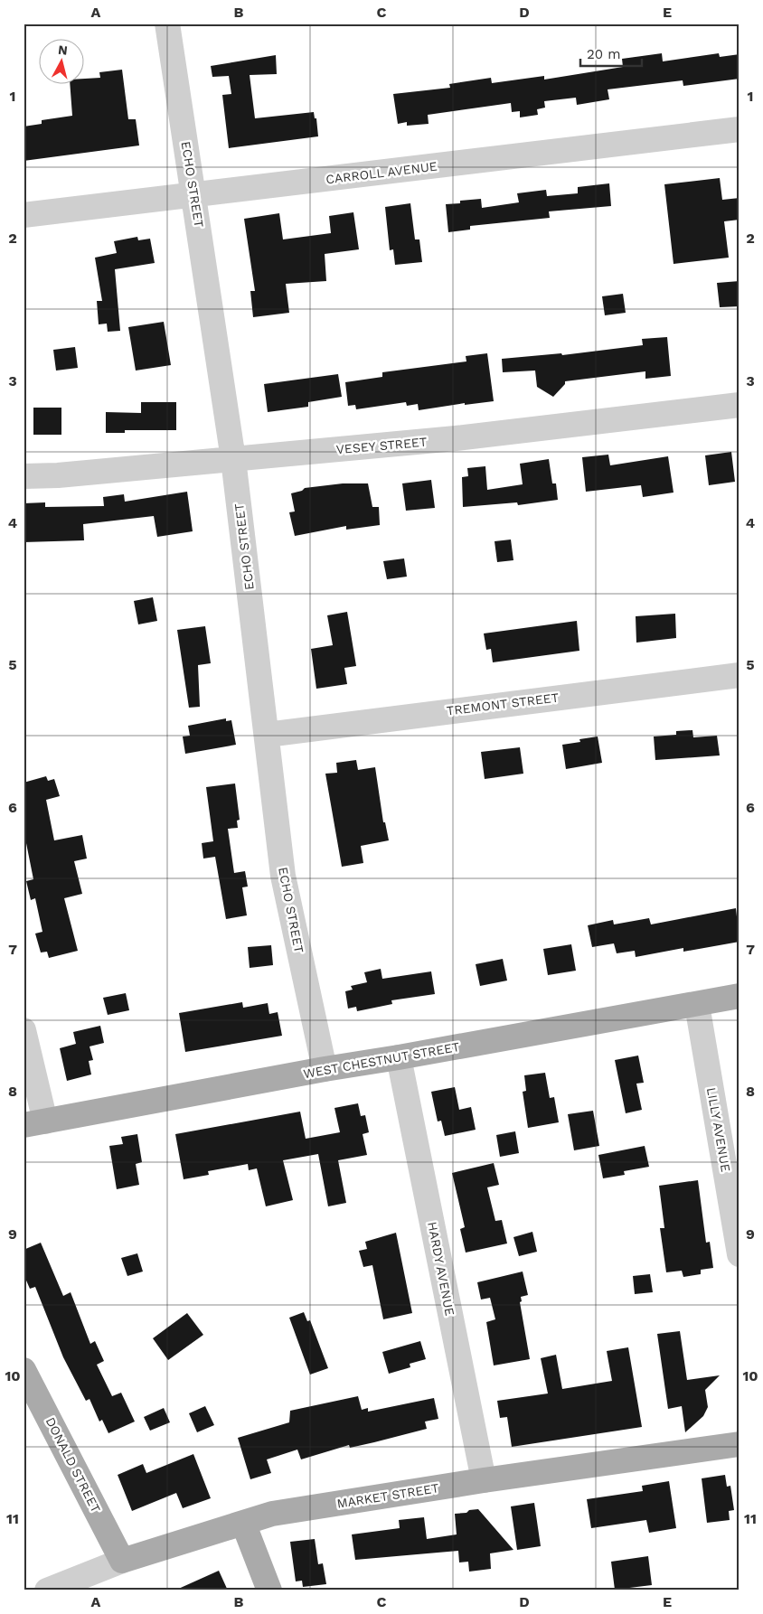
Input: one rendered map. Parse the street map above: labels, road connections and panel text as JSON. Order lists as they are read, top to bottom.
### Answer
{
  "streets": {
    "main road": ["WEST CHESTNUT STREET", "DONALD STREET", "MARKET STREET"],
    "street": [
      "CARROLL AVENUE",
      "ECHO STREET",
      "VESEY STREET",
      "TREMONT STREET",
      "LILLY AVENUE",
      "HARDY AVENUE"
    ]
  },
  "crossings": [
    ["CARROLL AVENUE", "ECHO STREET"],
    ["ECHO STREET", "VESEY STREET"],
    ["ECHO STREET", "TREMONT STREET"],
    ["ECHO STREET", "WEST CHESTNUT STREET"],
    ["WEST CHESTNUT STREET", "LILLY AVENUE"],
    ["WEST CHESTNUT STREET", "HARDY AVENUE"],
    ["HARDY AVENUE", "MARKET STREET"],
    ["DONALD STREET", "MARKET STREET"]
  ],
  "scale_bar": "20 m",
  "north": "top",
  "grid": {
    "columns": [
      "A",
      "B",
      "C",
      "D",
      "E"
    ],
    "rows": [
      "1",
      "2",
      "3",
      "4",
      "5",
      "6",
      "7",
      "8",
      "9",
      "10",
      "11"
    ]
  }
}
